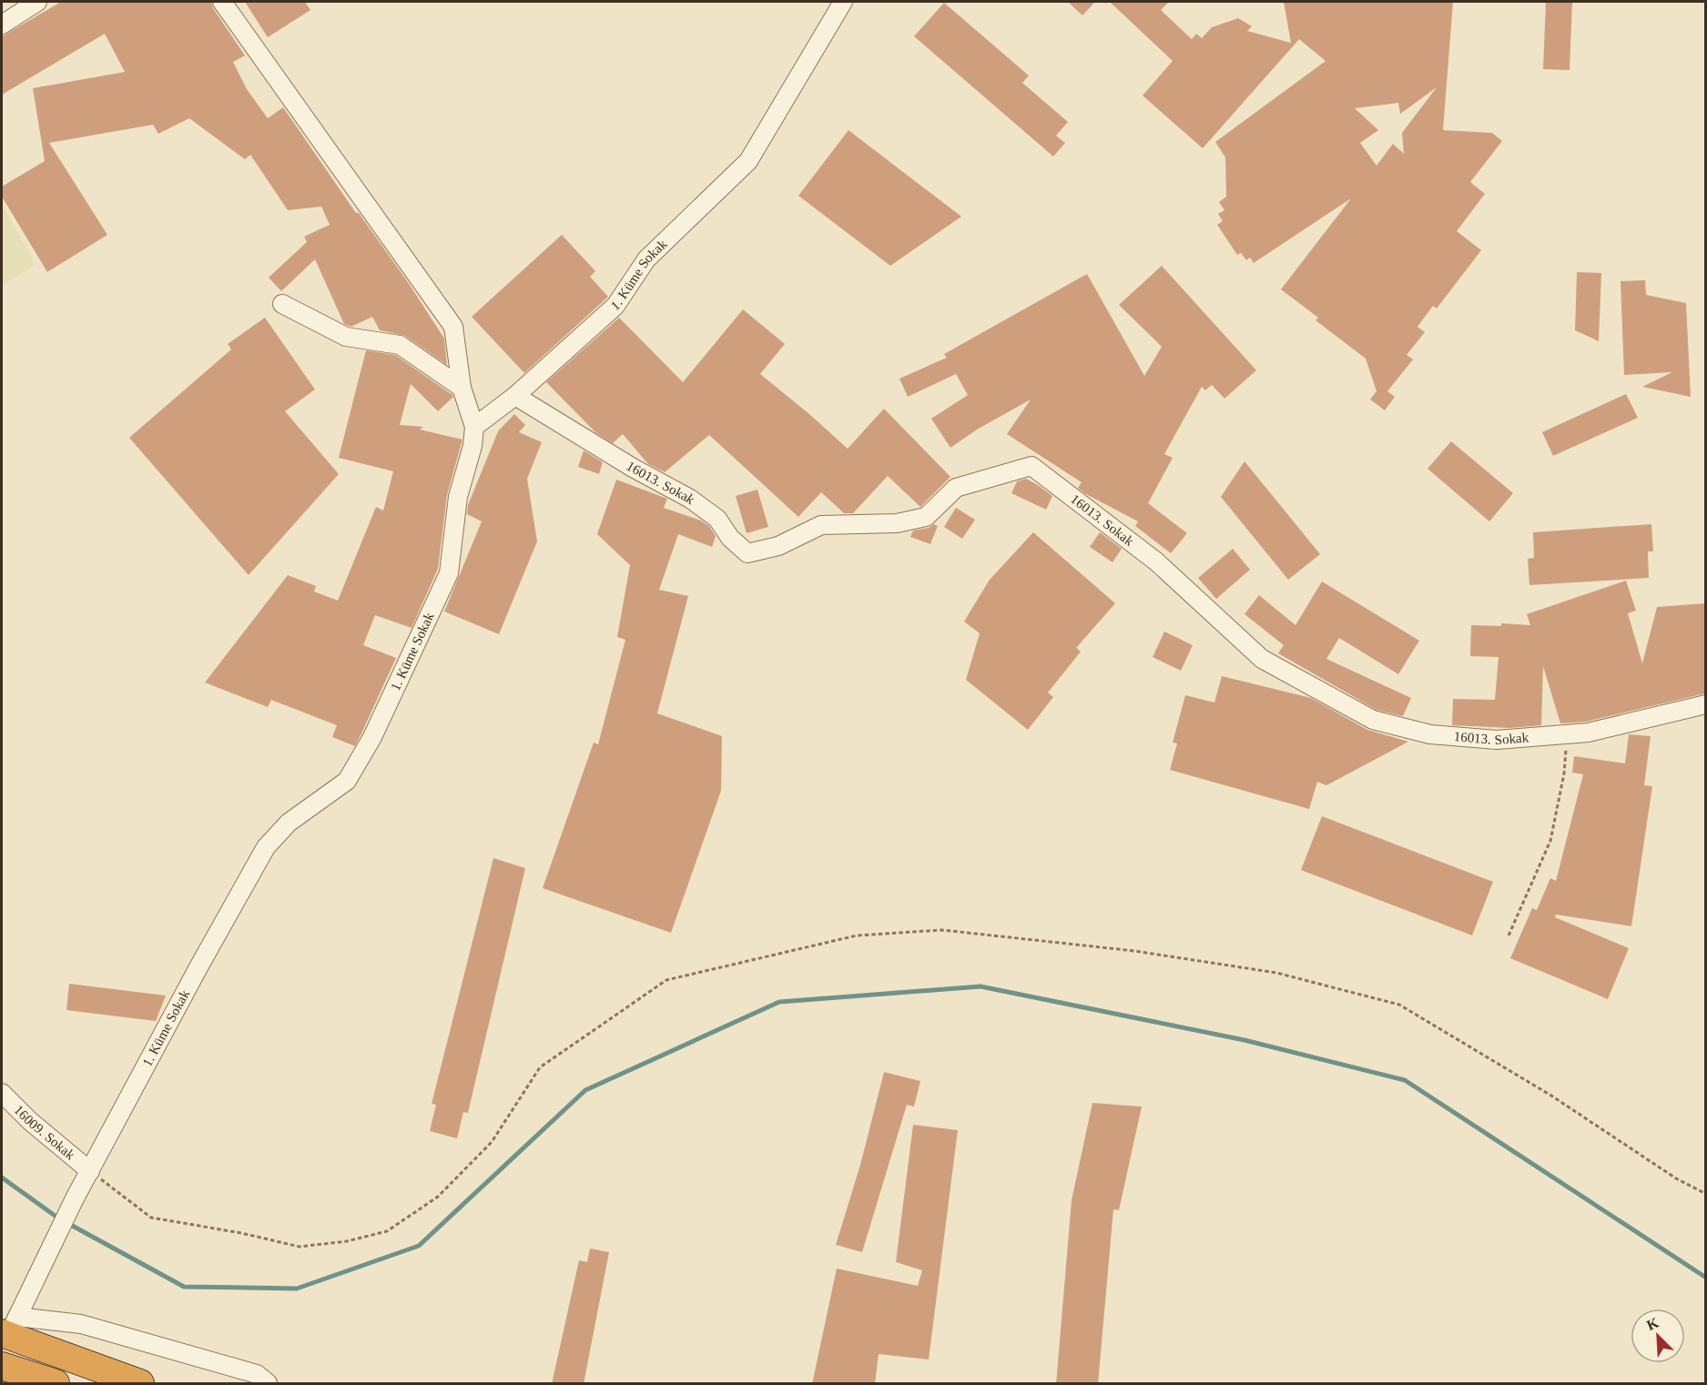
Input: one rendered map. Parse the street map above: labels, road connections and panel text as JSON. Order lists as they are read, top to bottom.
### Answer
{
  "streets": {
    "street": ["1. Küme Sokak", "16013. Sokak", "16009. Sokak"]
  },
  "crossings": [
    ["1. Küme Sokak", "16013. Sokak"],
    ["1. Küme Sokak", "16009. Sokak"]
  ],
  "north": "top left"
}
